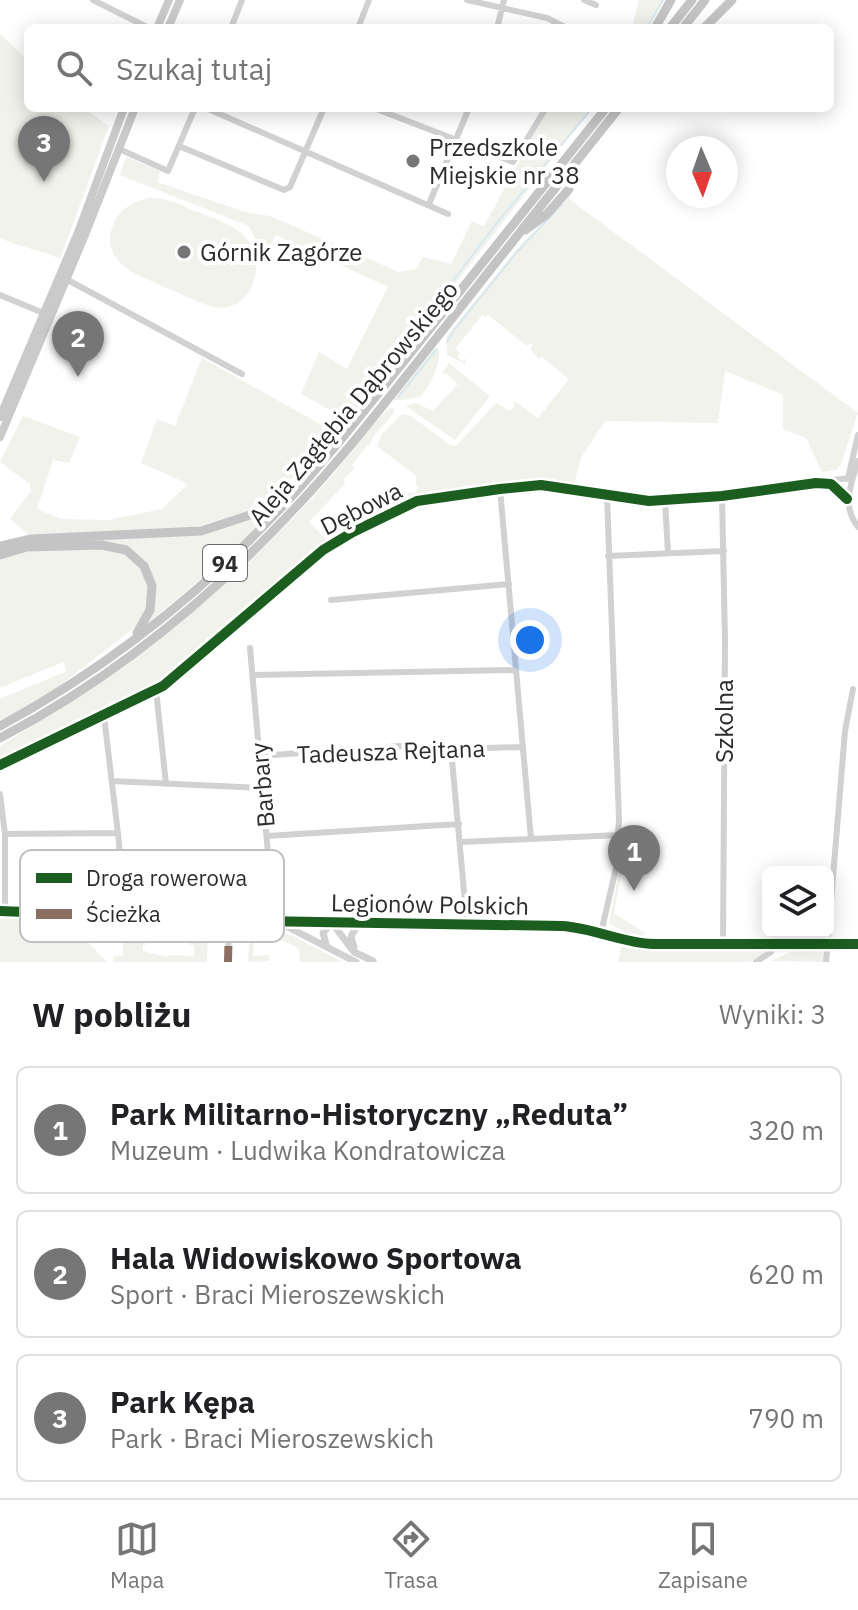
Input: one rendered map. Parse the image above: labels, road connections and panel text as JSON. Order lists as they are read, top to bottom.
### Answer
{
  "streets": {
    "main road": ["Aleja Zagłębia Dąbrowskiego", "94"],
    "street": [
      "Dębowa",
      "Szkolna",
      "Tadeusza Rejtana",
      "Barbary",
      "Legionów Polskich"
    ]
  },
  "crossings": [
    ["Dębowa", "Szkolna"],
    ["Szkolna", "Legionów Polskich"],
    ["Tadeusza Rejtana", "Barbary"]
  ],
  "places": ["Przedszkole Miejskie nr 38", "Górnik Zagórze"],
  "legend": ["Droga rowerowa", "Ścieżka"],
  "north": "bottom",
  "page": {
    "search": "Szukaj tutaj",
    "pins": ["3", "2", "1"],
    "heading": ["W pobliżu", "Wyniki: 3"],
    "list": [
      {
        "mark": "1",
        "name": "Park Militarno-Historyczny „Reduta”",
        "note": "Muzeum · Ludwika Kondratowicza",
        "value": "320 m"
      },
      {
        "mark": "2",
        "name": "Hala Widowiskowo Sportowa",
        "note": "Sport · Braci Mieroszewskich",
        "value": "620 m"
      },
      {
        "mark": "3",
        "name": "Park Kępa",
        "note": "Park · Braci Mieroszewskich",
        "value": "790 m"
      }
    ],
    "nav": ["Mapa", "Trasa", "Zapisane"]
  }
}
